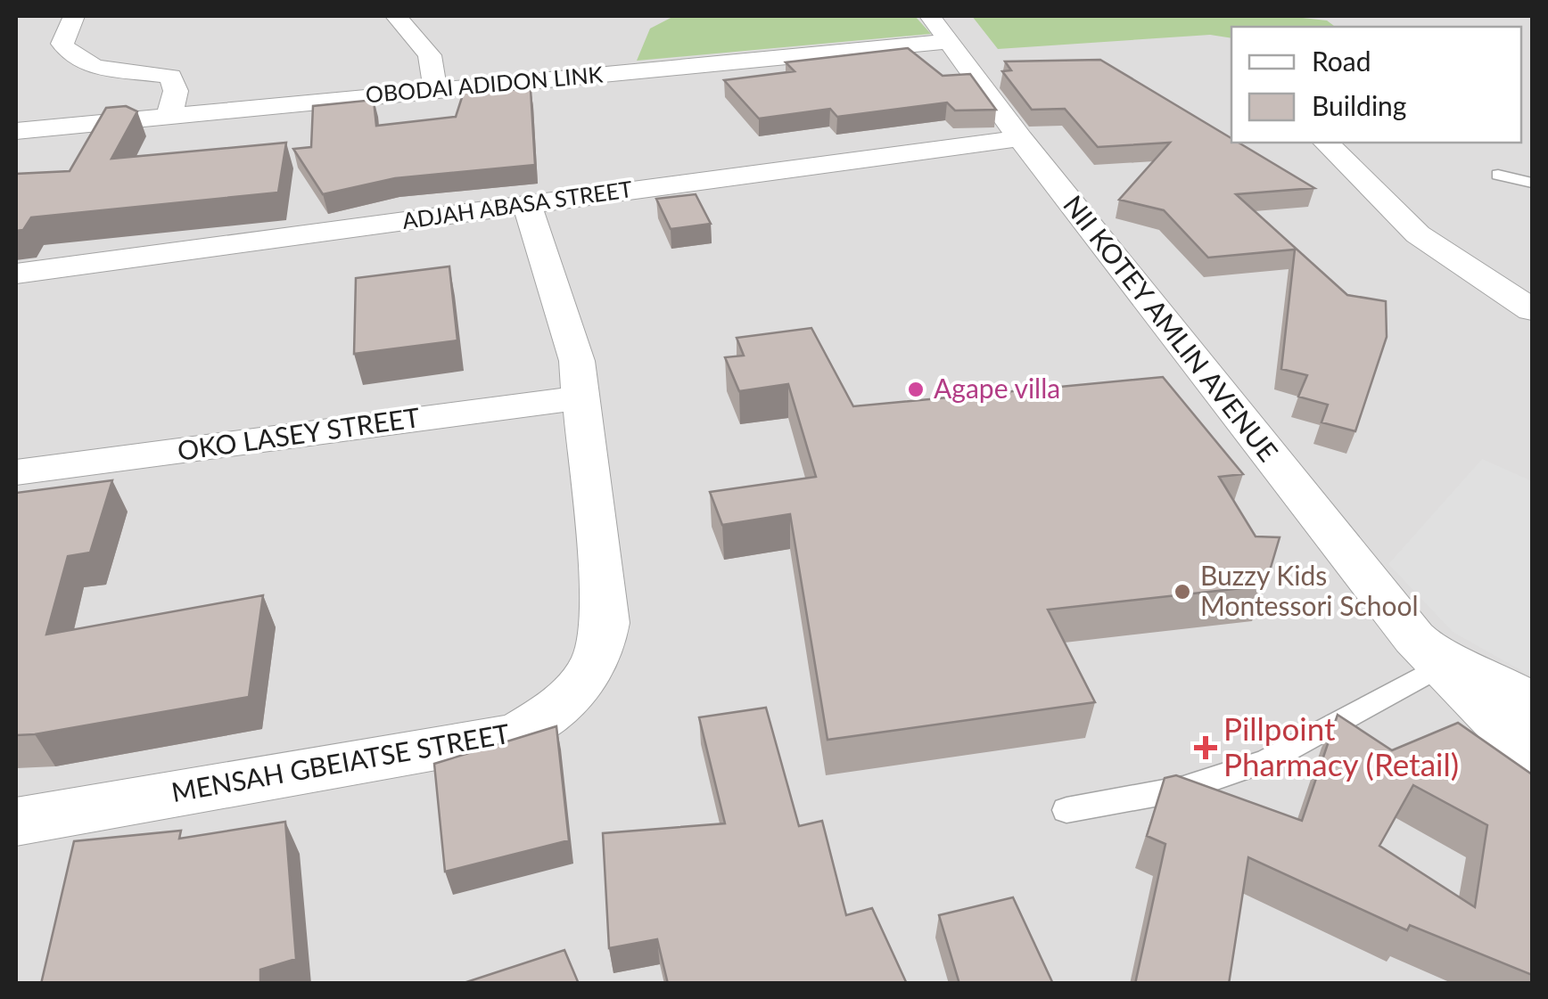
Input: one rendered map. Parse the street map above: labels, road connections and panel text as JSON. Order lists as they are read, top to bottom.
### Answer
{
  "streets": {
    "street": [
      "OBODAI ADIDON LINK",
      "ADJAH ABASA STREET",
      "NII KOTEY AMLIN AVENUE",
      "OKO LASEY STREET",
      "MENSAH GBEIATSE STREET"
    ]
  },
  "crossings": [
    ["OBODAI ADIDON LINK", "NII KOTEY AMLIN AVENUE"],
    ["ADJAH ABASA STREET", "NII KOTEY AMLIN AVENUE"],
    ["ADJAH ABASA STREET", "MENSAH GBEIATSE STREET"],
    ["OKO LASEY STREET", "MENSAH GBEIATSE STREET"]
  ],
  "places": {
    "other": ["Agape villa", "Buzzy Kids Montessori School"],
    "health": ["Pillpoint Pharmacy (Retail)"]
  },
  "legend": ["Road", "Building"]
}
